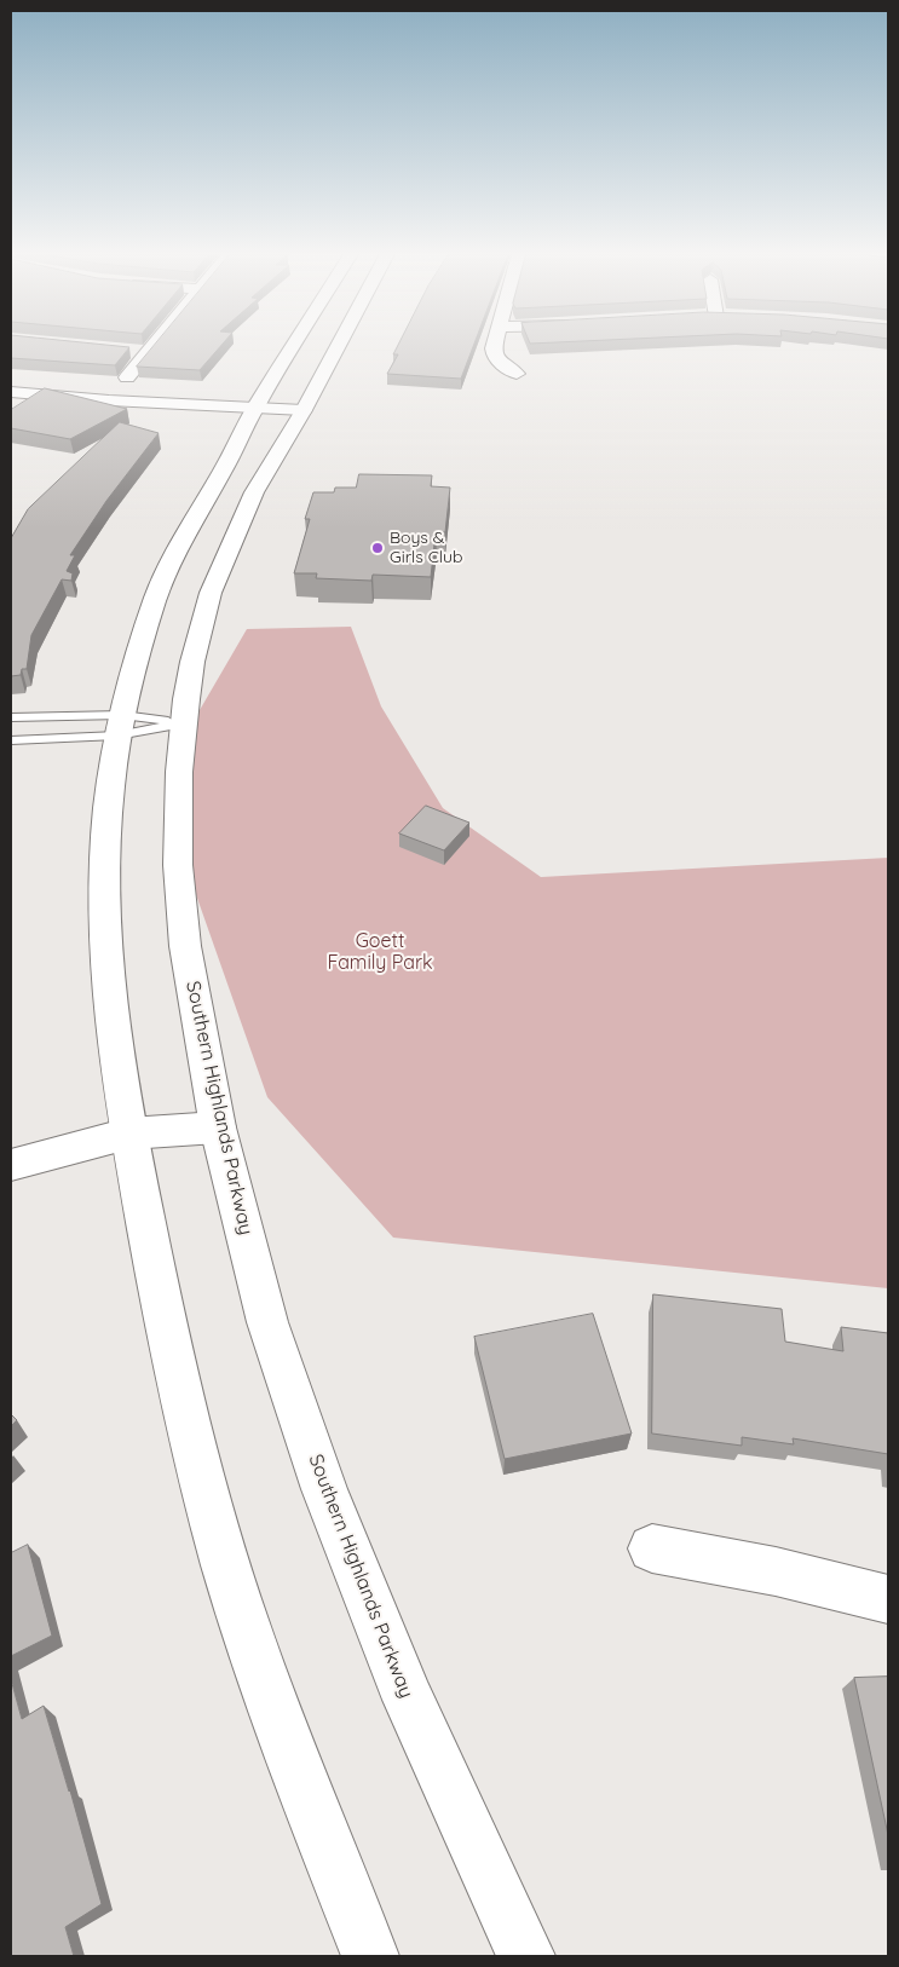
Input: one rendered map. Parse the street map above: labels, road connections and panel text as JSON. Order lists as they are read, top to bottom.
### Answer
{
  "streets": {
    "main road": ["Southern Highlands Parkway"]
  },
  "parks": ["Goett Family Park"],
  "places": ["Boys & Girls Club"]
}
